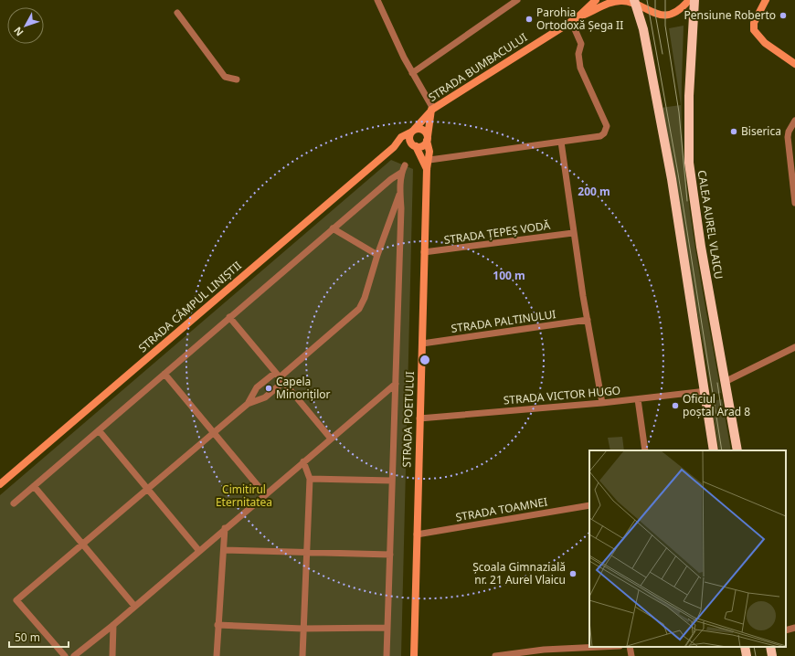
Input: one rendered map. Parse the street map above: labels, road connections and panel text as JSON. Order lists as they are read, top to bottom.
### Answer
{
  "streets": {
    "main road": ["CALEA AUREL VLAICU"],
    "street": [
      "STRADA BUMBACULUI",
      "STRADA ȚEPEȘ VODĂ",
      "STRADA CÂMPUL LINIȘTII",
      "STRADA PALTINULUI",
      "STRADA VICTOR HUGO",
      "STRADA POETULUI",
      "STRADA TOAMNEI"
    ]
  },
  "crossings": [
    ["STRADA BUMBACULUI", "STRADA CÂMPUL LINIȘTII"],
    ["STRADA BUMBACULUI", "STRADA POETULUI"],
    ["STRADA ȚEPEȘ VODĂ", "STRADA POETULUI"],
    ["STRADA CÂMPUL LINIȘTII", "STRADA POETULUI"],
    ["STRADA PALTINULUI", "STRADA POETULUI"],
    ["STRADA VICTOR HUGO", "STRADA POETULUI"],
    ["STRADA POETULUI", "STRADA TOAMNEI"]
  ],
  "parks": ["Cimitirul Eternitatea"],
  "places": [
    "Pensiune Roberto",
    "Parohia Ortodoxă Șega II",
    "Biserica",
    "Capela Minoriților",
    "Oficiul poștal Arad 8",
    "Școala Gimnazială nr. 21 Aurel Vlaicu"
  ],
  "scale_bar": "50 m",
  "north": "bottom left",
  "rings": ["200 m", "100 m"]
}
